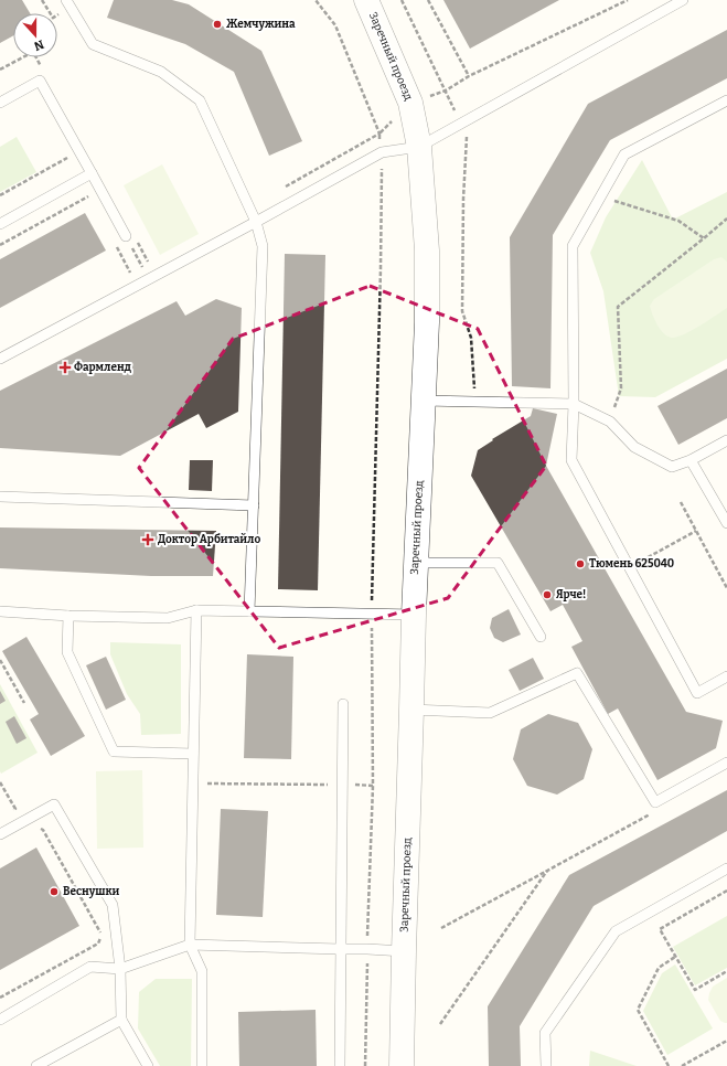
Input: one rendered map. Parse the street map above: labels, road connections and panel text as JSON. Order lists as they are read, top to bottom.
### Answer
{
  "streets": {
    "street": ["Заречный проезд"]
  },
  "places": {
    "other": [
      "Жемчужина",
      "Тюмень 625040",
      "Ярче!",
      "Веснушки"
    ],
    "health": ["Фармленд", "Доктор Арбитайло"]
  },
  "north": "bottom"
}
